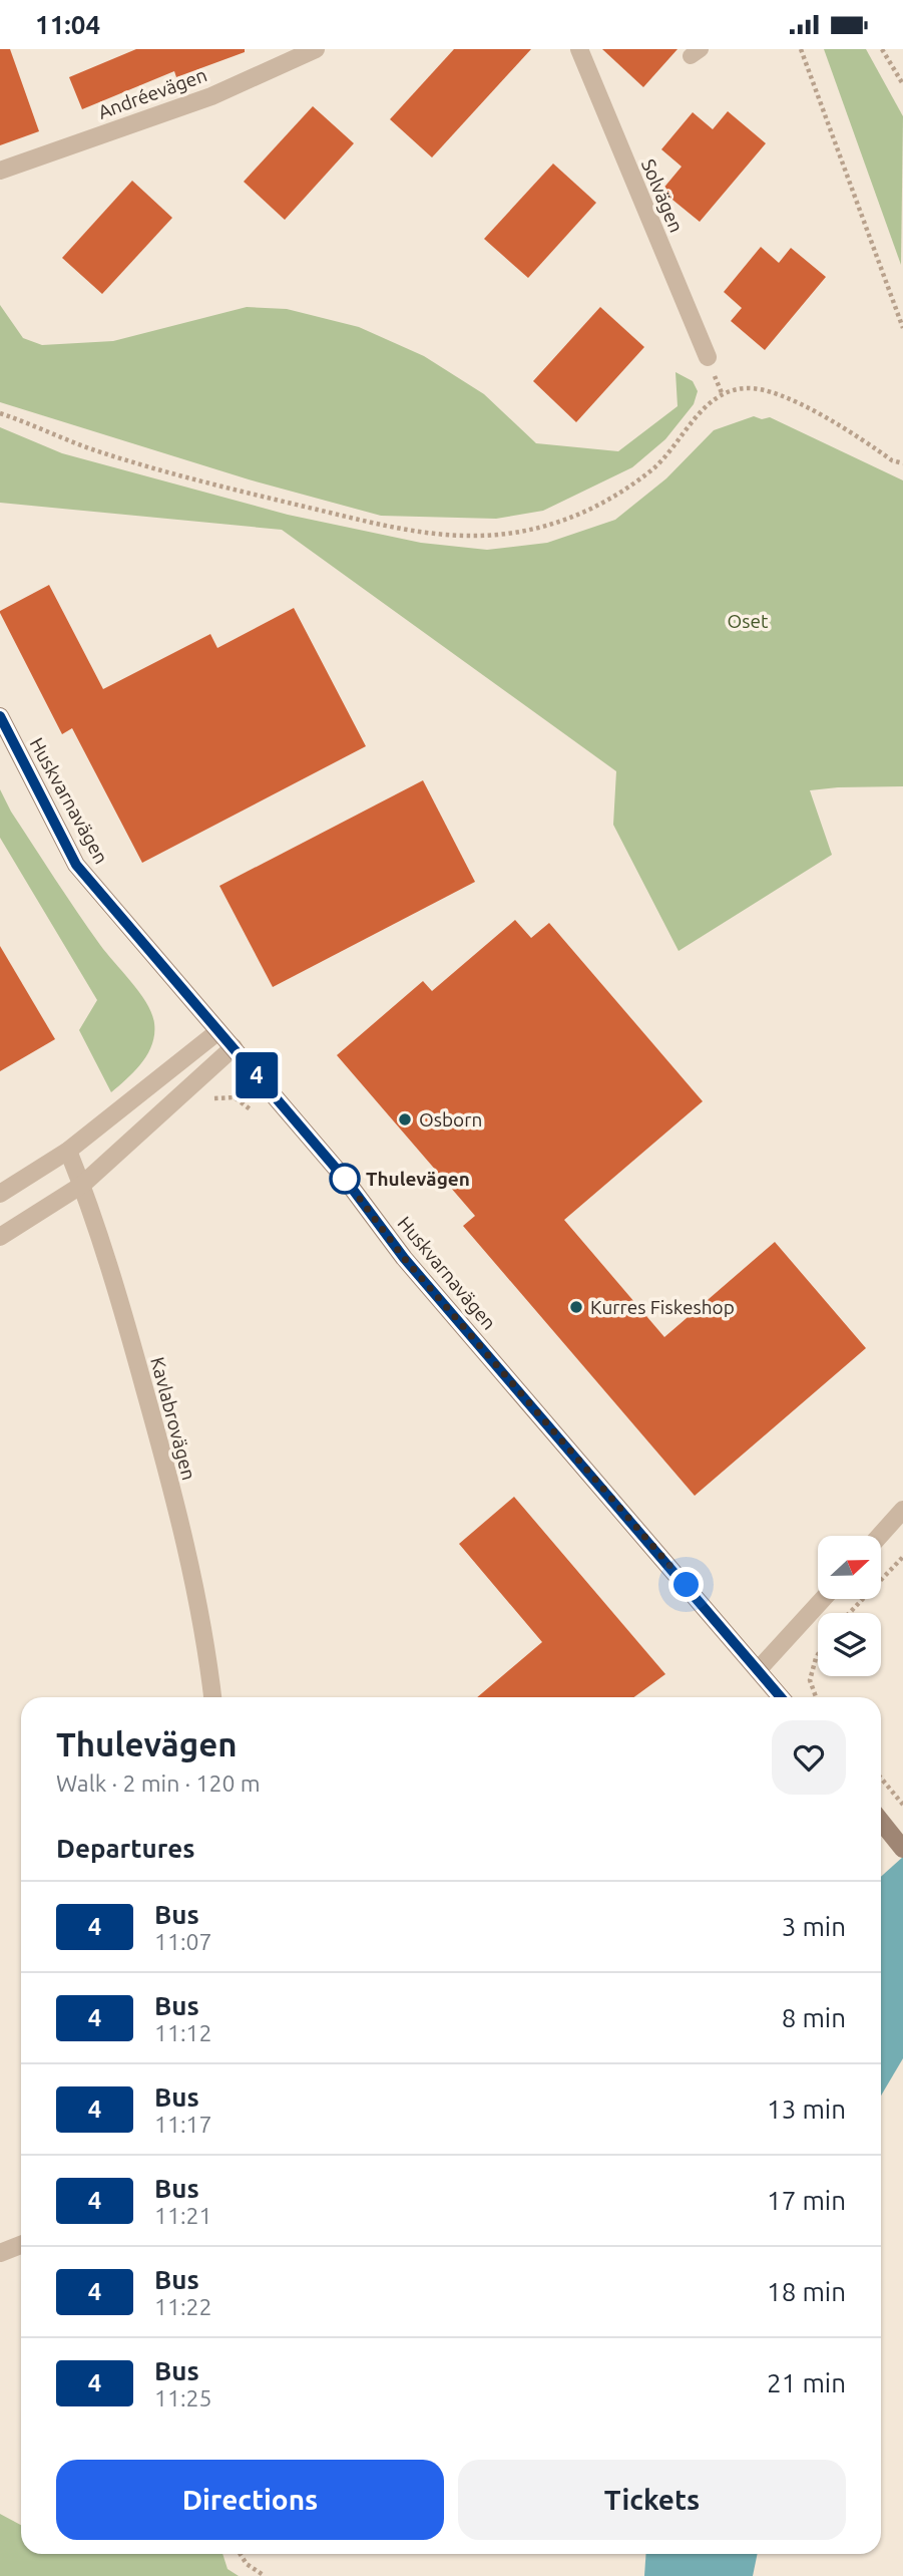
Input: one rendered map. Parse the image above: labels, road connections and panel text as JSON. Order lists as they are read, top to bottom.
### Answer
{
  "streets": {
    "street": [
      "Andréevägen",
      "Solvägen",
      "Huskvarnavägen",
      "Kavlabrovägen"
    ]
  },
  "parks": ["Oset"],
  "places": ["Osborn", "Thulevägen", "Kurres Fiskeshop"],
  "lines": ["bus line 4"],
  "north": "right",
  "page": {
    "status": "11:04",
    "on_map": "4",
    "heading": [
      ["Thulevägen", "Walk · 2 min · 120 m"],
      "Departures"
    ],
    "list": [
      {
        "mark": "4",
        "name": "Bus",
        "note": "11:07",
        "value": "3 min"
      },
      {
        "mark": "4",
        "name": "Bus",
        "note": "11:12",
        "value": "8 min"
      },
      {
        "mark": "4",
        "name": "Bus",
        "note": "11:17",
        "value": "13 min"
      },
      {
        "mark": "4",
        "name": "Bus",
        "note": "11:21",
        "value": "17 min"
      },
      {
        "mark": "4",
        "name": "Bus",
        "note": "11:22",
        "value": "18 min"
      },
      {
        "mark": "4",
        "name": "Bus",
        "note": "11:25",
        "value": "21 min"
      }
    ],
    "buttons": ["Directions", "Tickets"]
  }
}
